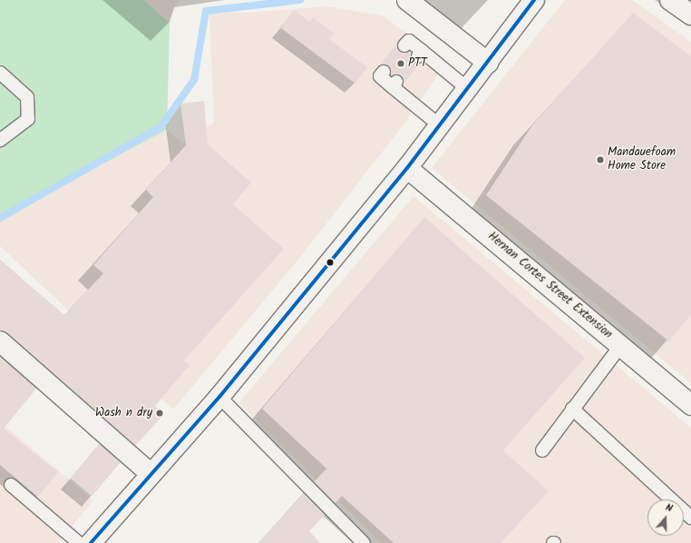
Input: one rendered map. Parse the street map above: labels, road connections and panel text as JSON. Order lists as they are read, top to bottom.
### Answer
{
  "streets": {
    "main road": ["Hernan Cortes Street Extension"]
  },
  "places": ["PTT", "Mandauefoam Home Store", "Wash n dry"],
  "north": "top"
}
